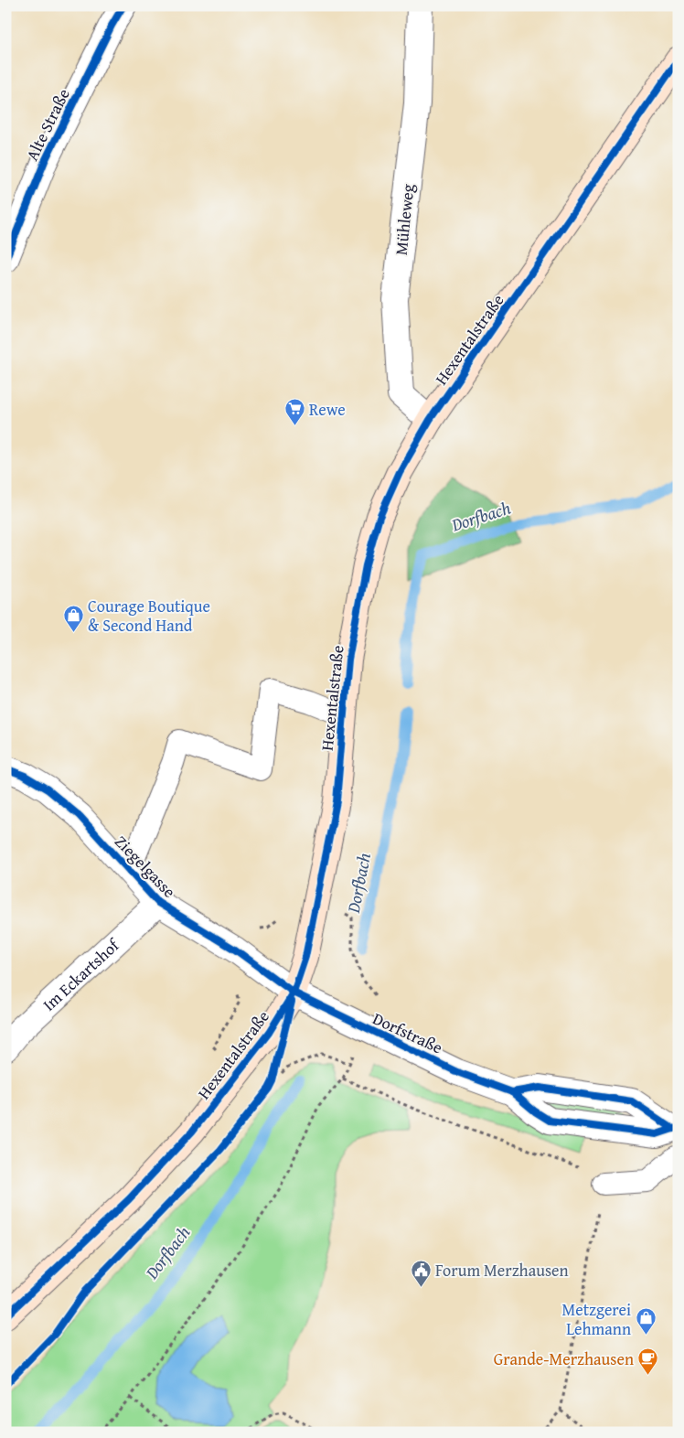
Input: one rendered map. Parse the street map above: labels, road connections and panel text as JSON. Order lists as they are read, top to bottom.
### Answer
{
  "streets": {
    "main road": ["Hexentalstraße"],
    "street": [
      "Alte Straße",
      "Mühleweg",
      "Ziegelgasse",
      "Im Eckartshof",
      "Dorfstraße"
    ]
  },
  "crossings": [
    ["Mühleweg", "Hexentalstraße"],
    ["Hexentalstraße", "Ziegelgasse"],
    ["Hexentalstraße", "Dorfstraße"],
    ["Ziegelgasse", "Im Eckartshof"],
    ["Ziegelgasse", "Dorfstraße"]
  ],
  "water": ["Dorfbach"],
  "places": {
    "supermarket": ["Rewe"],
    "shop": ["Courage Boutique & Second Hand", "Metzgerei Lehmann"],
    "public building": ["Forum Merzhausen"],
    "cafe": ["Grande-Merzhausen"]
  }
}
